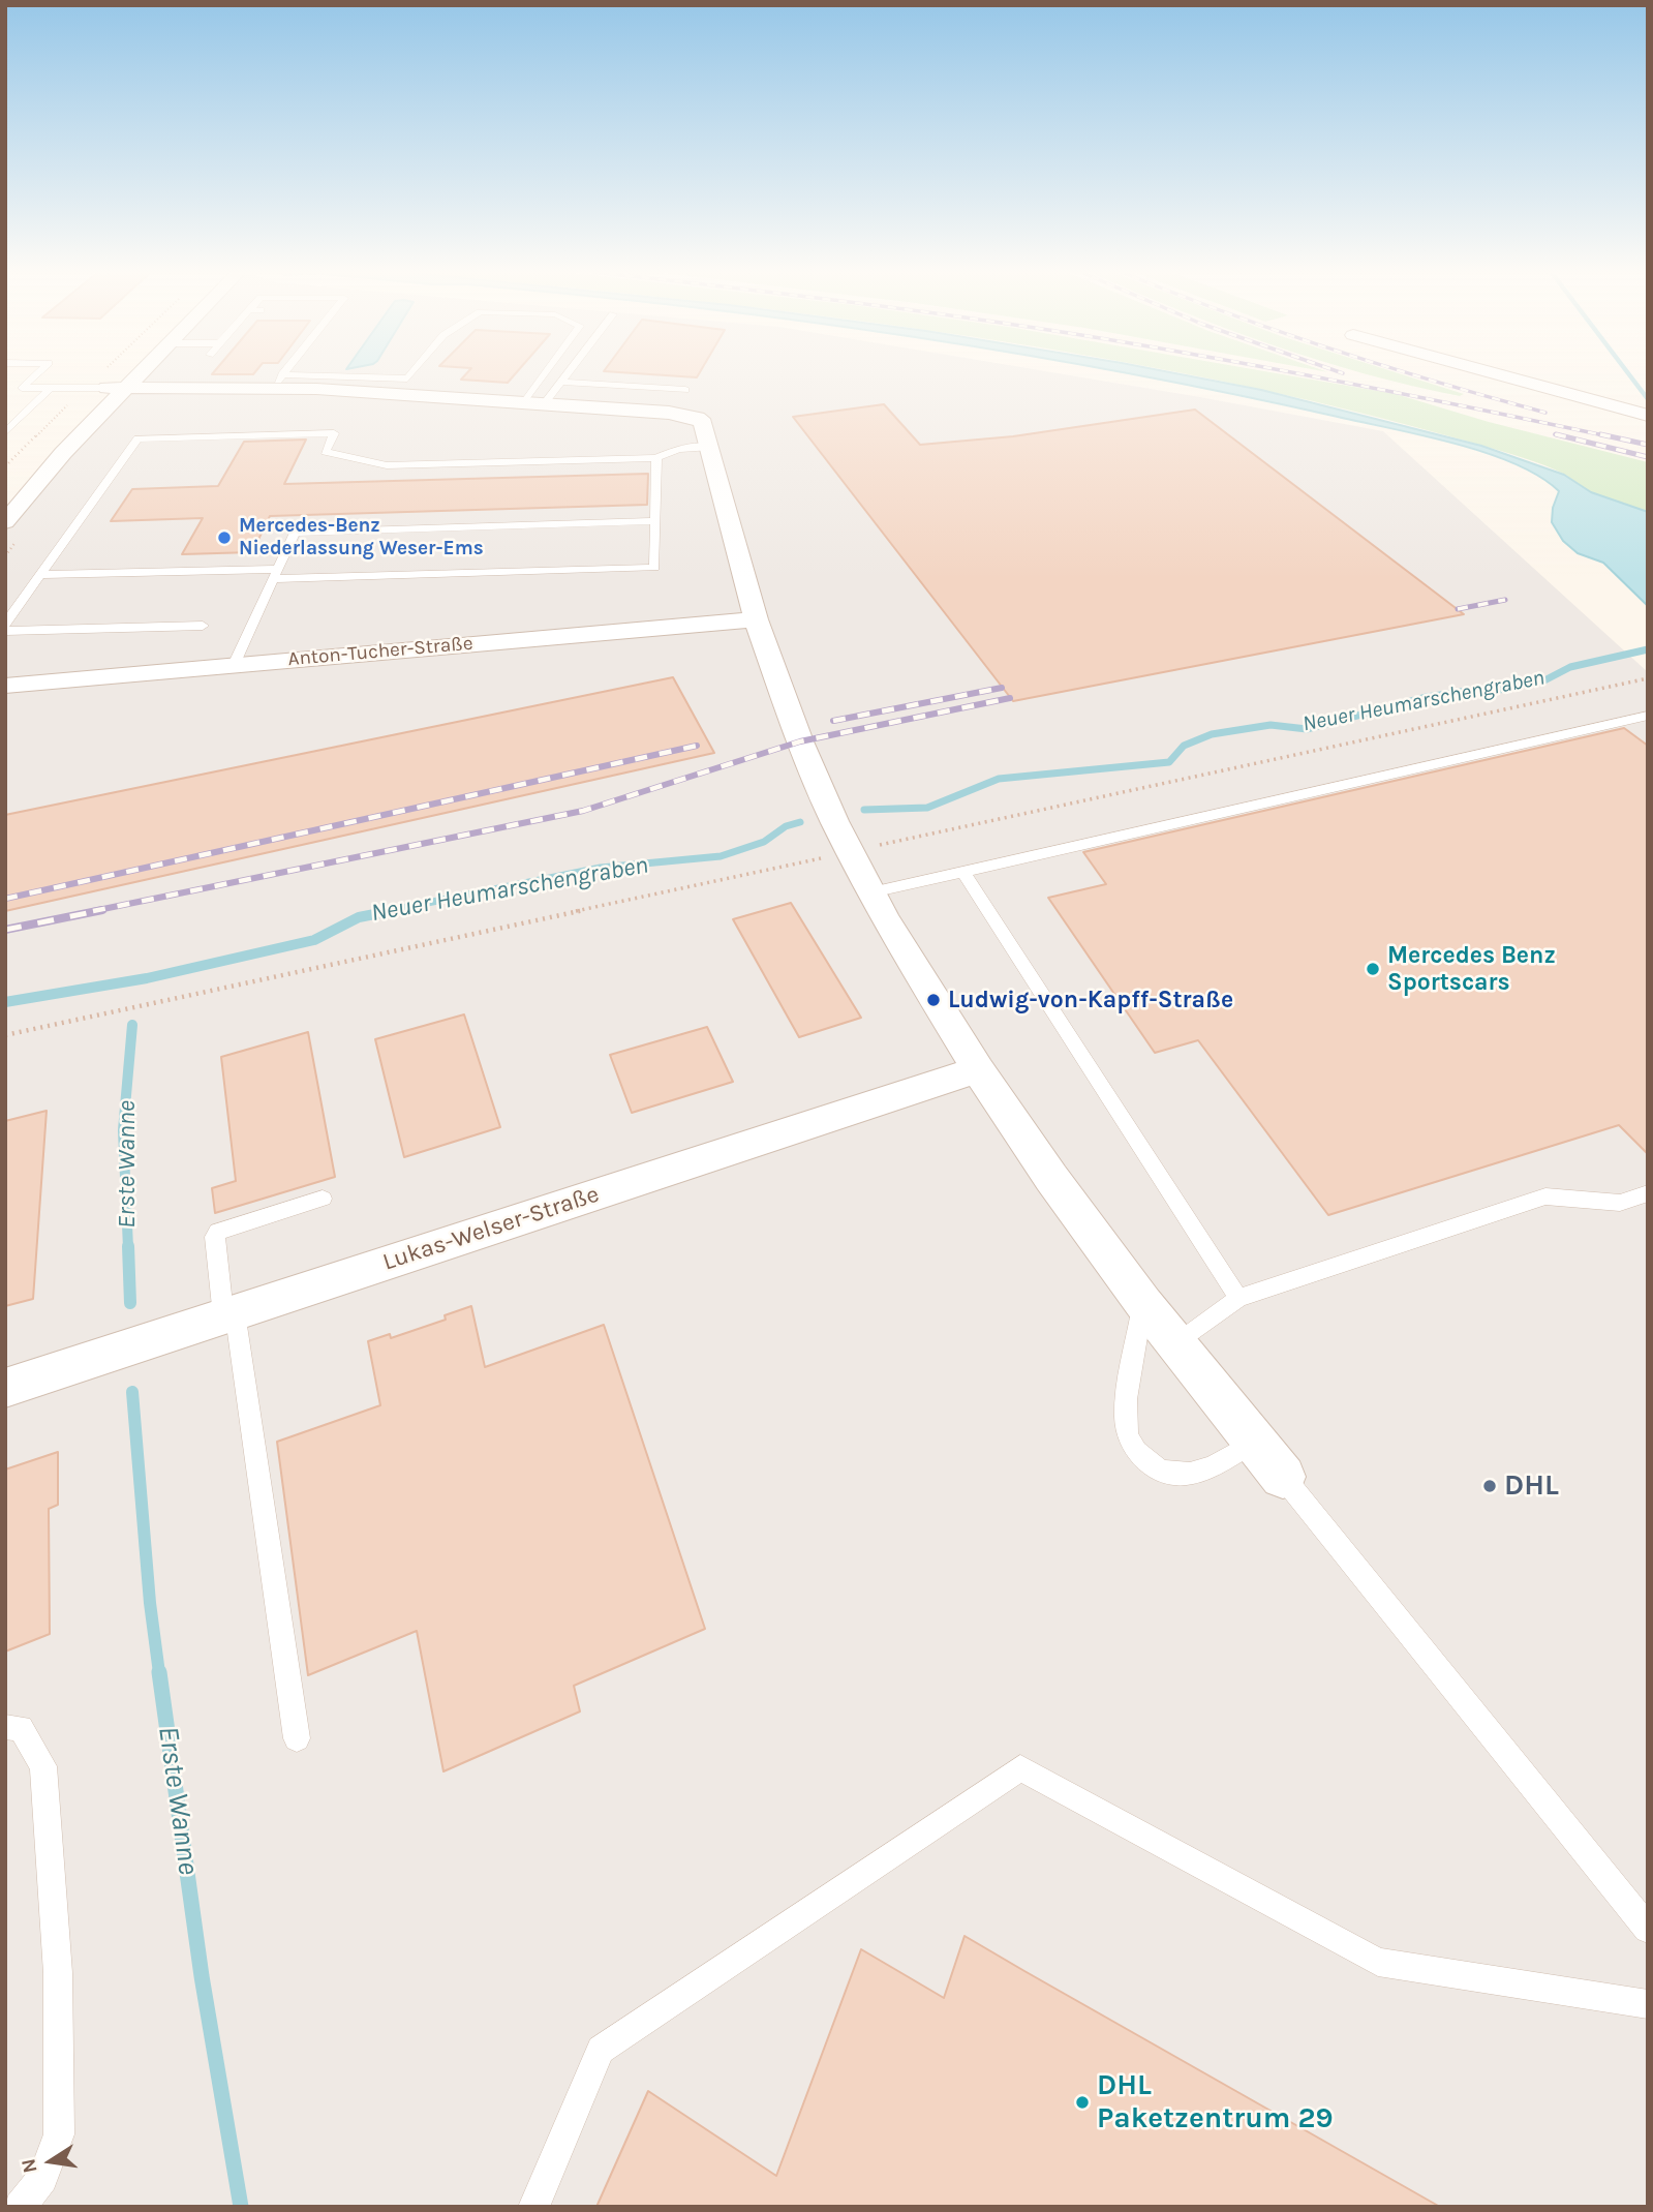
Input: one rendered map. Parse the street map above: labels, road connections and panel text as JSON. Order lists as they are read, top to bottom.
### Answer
{
  "streets": {
    "street": ["Anton-Tucher-Straße", "Lukas-Welser-Straße"]
  },
  "water": ["Neuer Heumarschengraben", "Erste Wanne"],
  "places": [
    "Mercedes-Benz Niederlassung Weser-Ems",
    "Mercedes Benz Sportscars",
    "Ludwig-von-Kapff-Straße",
    "DHL",
    "DHL Paketzentrum 29"
  ],
  "north": "left"
}
